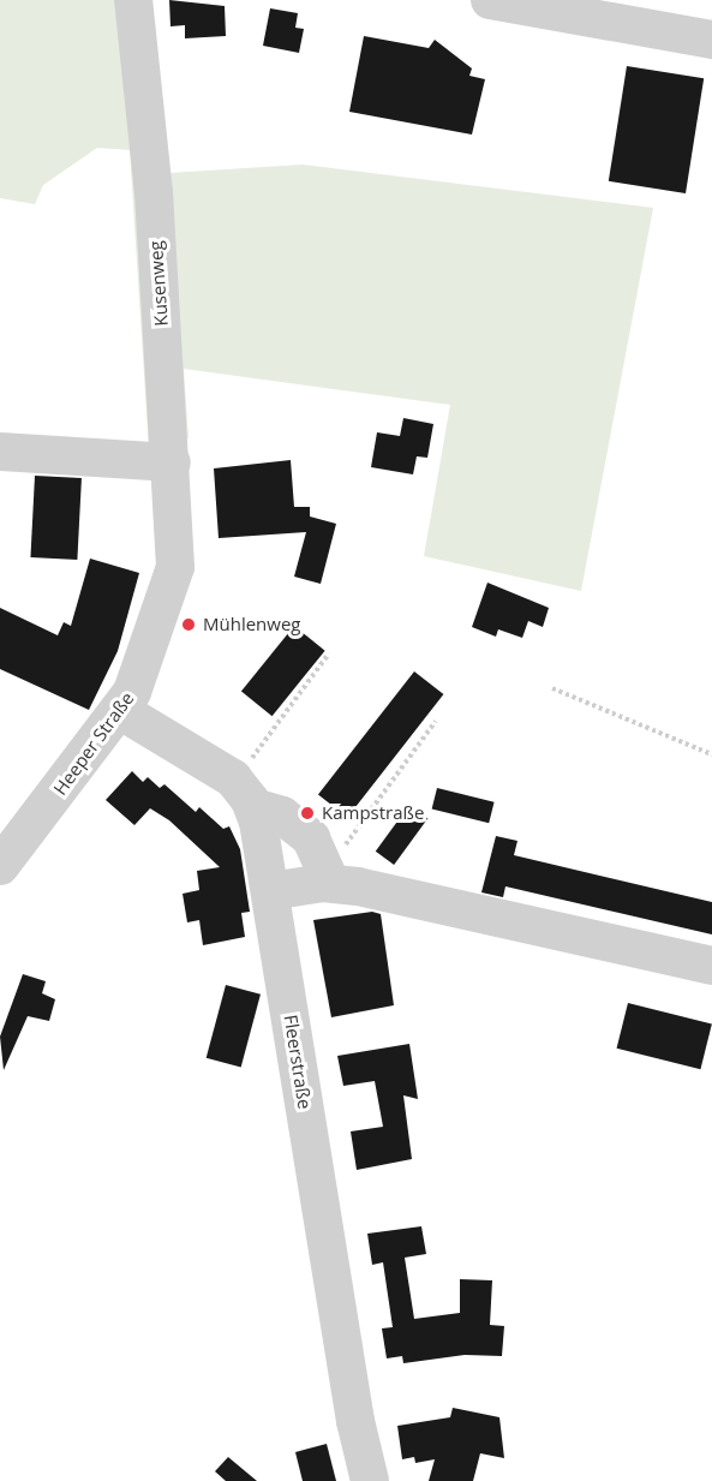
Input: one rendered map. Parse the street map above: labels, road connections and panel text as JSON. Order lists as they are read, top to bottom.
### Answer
{
  "streets": {
    "street": ["Kusenweg", "Heeper Straße", "Fleerstraße"]
  },
  "crossings": [
    ["Kusenweg", "Heeper Straße"]
  ],
  "places": ["Mühlenweg", "Kampstraße"]
}
